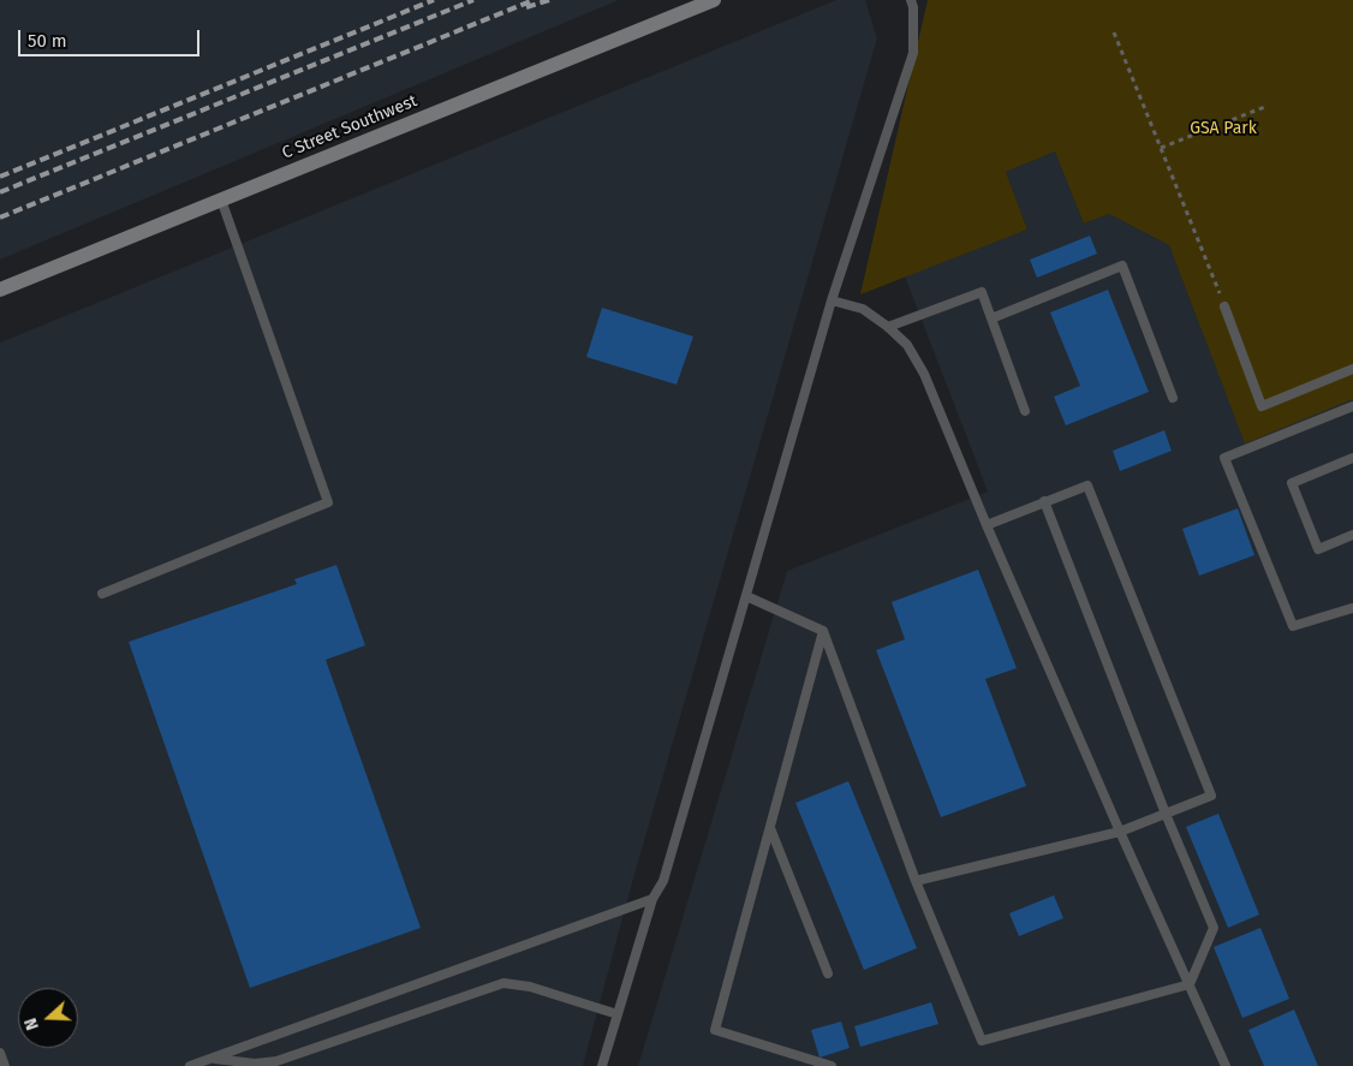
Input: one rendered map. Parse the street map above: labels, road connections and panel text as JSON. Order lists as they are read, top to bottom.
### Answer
{
  "streets": {
    "main road": ["C Street Southwest"]
  },
  "parks": ["GSA Park"],
  "scale_bar": "50 m",
  "north": "left"
}
